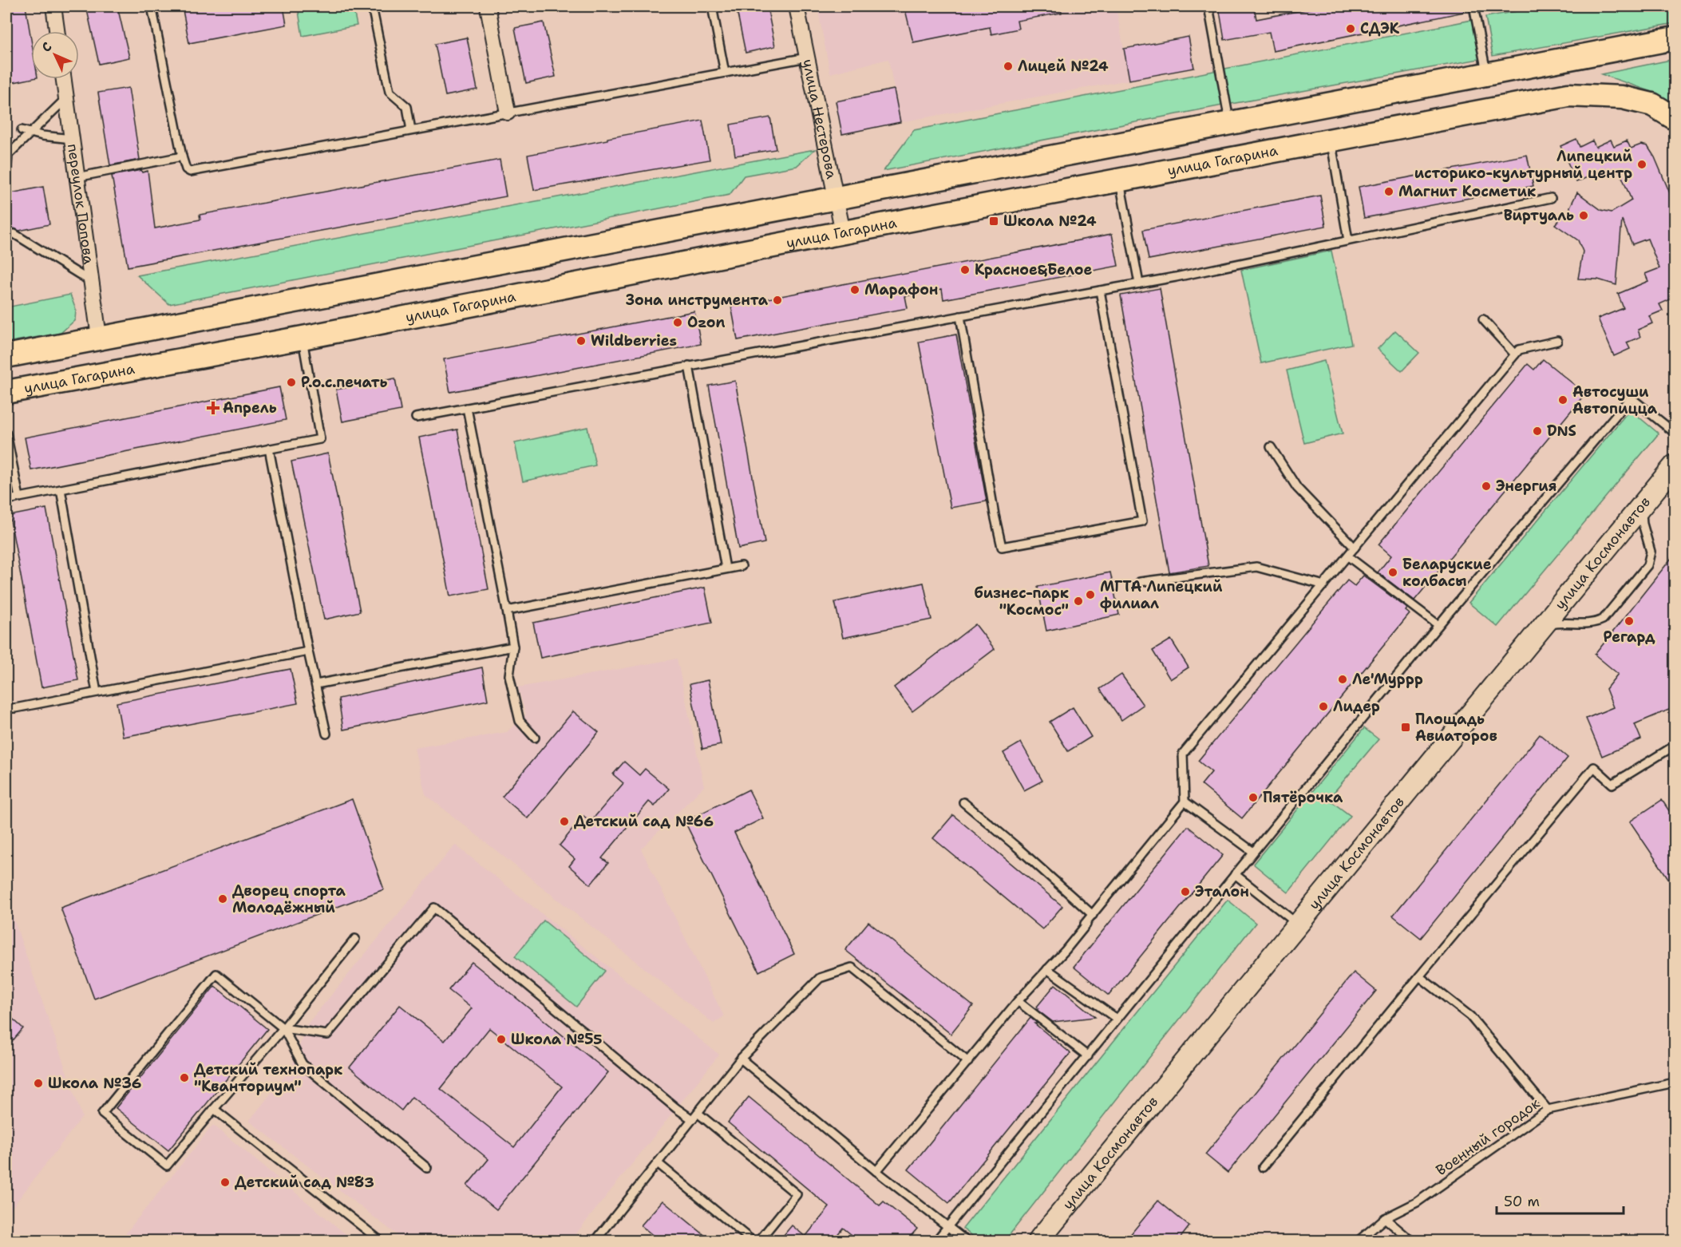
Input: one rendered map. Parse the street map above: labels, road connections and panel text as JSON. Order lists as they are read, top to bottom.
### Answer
{
  "streets": {
    "main road": ["улица Гагарина", "улица Космонавтов"],
    "street": ["улица Нестерова", "переулок Попова"],
    "lane": ["Военный городок"]
  },
  "crossings": [
    ["улица Нестерова", "улица Гагарина"]
  ],
  "places": {
    "other": [
      "СДЭК",
      "Лицей №24",
      "Липецкий историко-культурный центр",
      "Магнит Косметик",
      "Виртуаль",
      "Красное&Белое",
      "Марафон",
      "Зона инструмента",
      "Ozon",
      "Wildberries",
      "Р.о.с.печать",
      "Автосуши Автопицца",
      "DNS",
      "Энергия",
      "Беларуские колбасы",
      "МГТА Липецкий филиал",
      "бизнес-парк \"Космос\"",
      "Регард",
      "Ле'Муррр",
      "Лидер",
      "Пятёрочка",
      "Детский сад №66",
      "Эталон",
      "Дворец спорта Молодёжный",
      "Школа №55",
      "Детский технопарк \"Кванториум\"",
      "Школа №36",
      "Детский сад №83"
    ],
    "transit": ["Школа №24", "Площадь Авиаторов"],
    "health": ["Апрель"]
  },
  "scale_bar": "50 m",
  "north": "top left"
}
